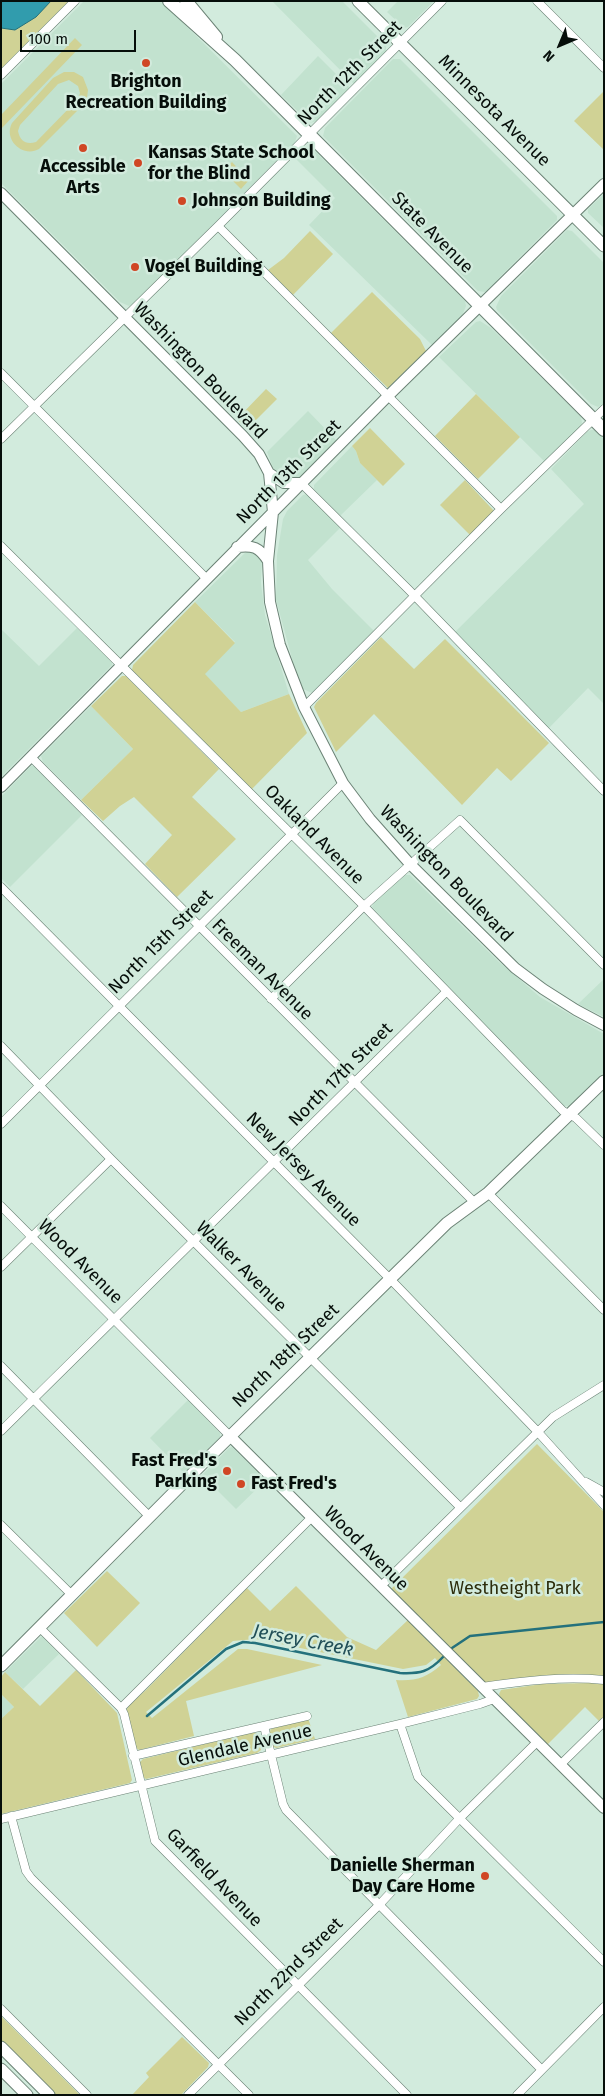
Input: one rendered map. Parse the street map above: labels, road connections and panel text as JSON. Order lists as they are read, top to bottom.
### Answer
{
  "streets": {
    "main road": ["Minnesota Avenue", "State Avenue", "North 18th Street"],
    "street": [
      "North 12th Street",
      "Washington Boulevard",
      "North 13th Street",
      "Oakland Avenue",
      "North 15th Street",
      "Freeman Avenue",
      "North 17th Street",
      "New Jersey Avenue",
      "Wood Avenue",
      "Walker Avenue",
      "Glendale Avenue",
      "Garfield Avenue",
      "North 22nd Street"
    ]
  },
  "crossings": [
    ["North 12th Street", "Minnesota Avenue"],
    ["North 12th Street", "State Avenue"],
    ["North 12th Street", "Washington Boulevard"],
    ["Minnesota Avenue", "North 13th Street"],
    ["State Avenue", "North 13th Street"],
    ["Washington Boulevard", "North 13th Street"],
    ["Washington Boulevard", "North 15th Street"],
    ["North 13th Street", "Oakland Avenue"],
    ["North 13th Street", "Freeman Avenue"],
    ["Oakland Avenue", "North 15th Street"],
    ["Oakland Avenue", "North 17th Street"],
    ["Oakland Avenue", "North 18th Street"],
    ["North 15th Street", "Freeman Avenue"],
    ["North 15th Street", "New Jersey Avenue"],
    ["North 15th Street", "Walker Avenue"],
    ["Freeman Avenue", "North 17th Street"],
    ["Freeman Avenue", "North 18th Street"],
    ["North 17th Street", "New Jersey Avenue"],
    ["North 17th Street", "Wood Avenue"],
    ["North 17th Street", "Walker Avenue"],
    ["New Jersey Avenue", "North 18th Street"],
    ["Wood Avenue", "North 18th Street"],
    ["Wood Avenue", "Glendale Avenue"],
    ["Wood Avenue", "North 22nd Street"],
    ["Walker Avenue", "North 18th Street"],
    ["North 18th Street", "Garfield Avenue"],
    ["Glendale Avenue", "Garfield Avenue"],
    ["Garfield Avenue", "North 22nd Street"]
  ],
  "water": ["Jersey Creek"],
  "parks": ["Westheight Park"],
  "places": [
    "Brighton Recreation Building",
    "Accessible Arts",
    "Kansas State School for the Blind",
    "Johnson Building",
    "Vogel Building",
    "Fast Fred's Parking",
    "Fast Fred's",
    "Danielle Sherman Day Care Home"
  ],
  "scale_bar": "100 m",
  "north": "bottom left"
}
